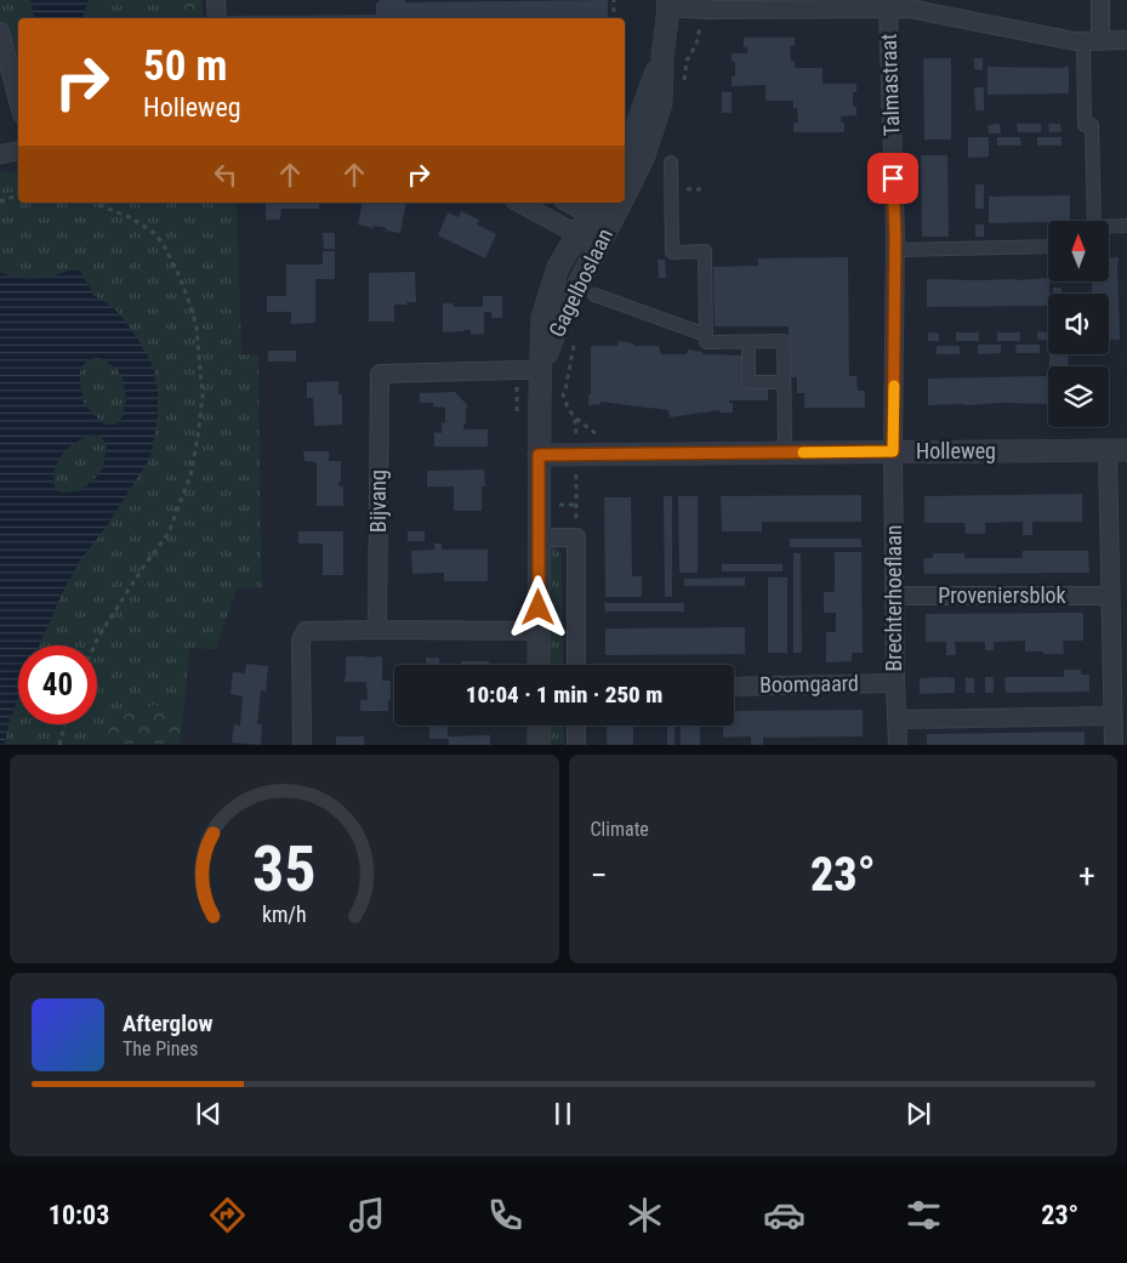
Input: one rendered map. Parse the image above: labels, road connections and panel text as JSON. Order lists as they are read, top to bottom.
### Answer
{
  "streets": {
    "street": [
      "Talmastraat",
      "Gagelboslaan",
      "Holleweg",
      "Bijvang",
      "Proveniersblok",
      "Brechterhoeflaan",
      "Boomgaard"
    ]
  },
  "crossings": [
    ["Talmastraat", "Gagelboslaan"],
    ["Talmastraat", "Holleweg"],
    ["Talmastraat", "Brechterhoeflaan"],
    ["Gagelboslaan", "Holleweg"],
    ["Gagelboslaan", "Bijvang"],
    ["Holleweg", "Brechterhoeflaan"],
    ["Proveniersblok", "Brechterhoeflaan"],
    ["Brechterhoeflaan", "Boomgaard"]
  ],
  "north": "top",
  "page": {
    "turn": ["50 m", "Holleweg"],
    "limit": "40",
    "trip": "10:04 · 1 min · 250 m",
    "tile": "Climate",
    "heat": ["−", "23°", "+"],
    "song": ["Afterglow", "The Pines"],
    "tabs": ["10:03", "23°"],
    "gauge": ["35", "km/h"]
  }
}
